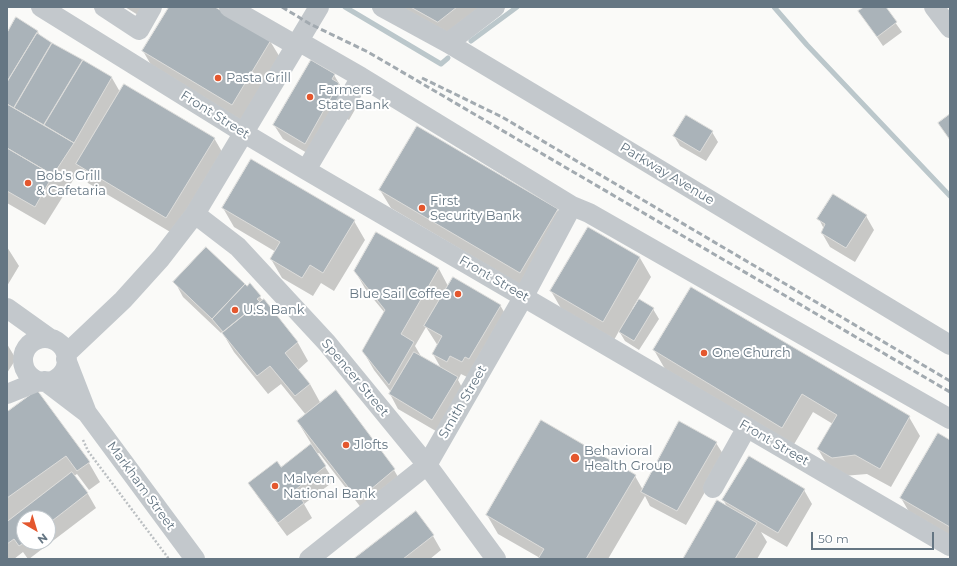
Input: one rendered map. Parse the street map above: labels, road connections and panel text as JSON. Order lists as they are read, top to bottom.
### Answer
{
  "streets": {
    "street": [
      "Front Street",
      "Parkway Avenue",
      "Spencer Street",
      "Smith Street",
      "Markham Street"
    ]
  },
  "crossings": [
    ["Front Street", "Smith Street"],
    ["Spencer Street", "Smith Street"]
  ],
  "places": [
    "Pasta Grill",
    "Farmers State Bank",
    "Bob's Grill & Cafetaria",
    "First Security Bank",
    "Blue Sail Coffee",
    "U.S. Bank",
    "One Church",
    "Jlofts",
    "Behavioral Health Group",
    "Malvern National Bank"
  ],
  "scale_bar": "50 m",
  "north": "bottom right"
}
